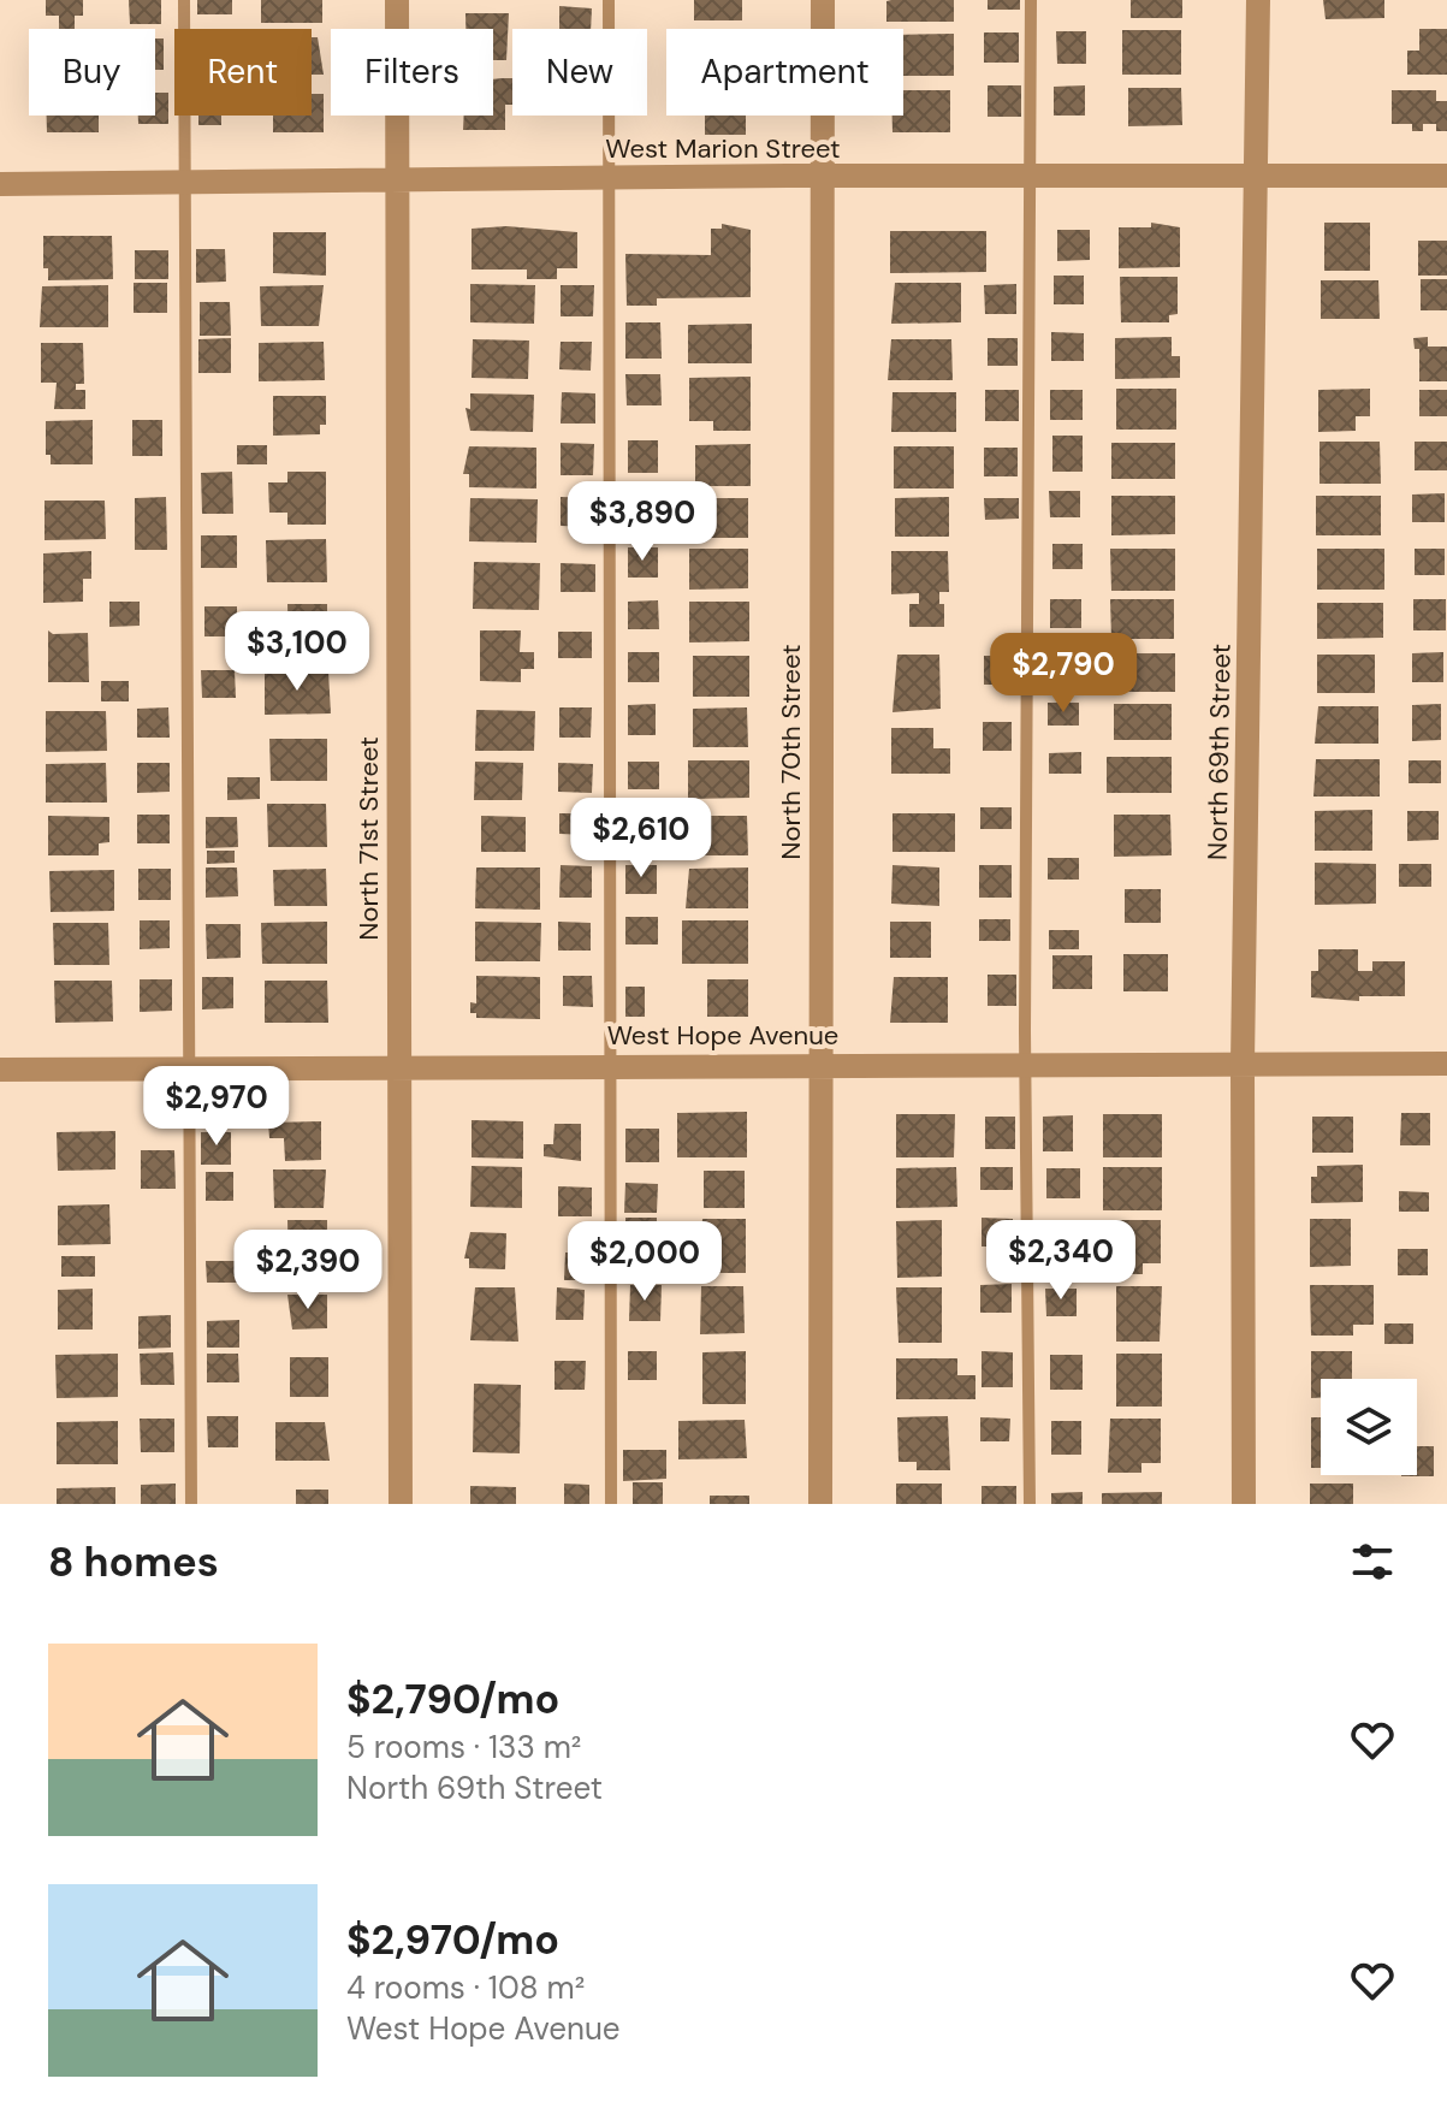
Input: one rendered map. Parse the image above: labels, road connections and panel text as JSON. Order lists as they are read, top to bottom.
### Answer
{
  "streets": {
    "street": [
      "West Marion Street",
      "North 70th Street",
      "North 69th Street",
      "North 71st Street",
      "West Hope Avenue"
    ]
  },
  "crossings": [
    ["West Marion Street", "North 70th Street"],
    ["West Marion Street", "North 69th Street"],
    ["West Marion Street", "North 71st Street"],
    ["North 70th Street", "West Hope Avenue"],
    ["North 69th Street", "West Hope Avenue"],
    ["North 71st Street", "West Hope Avenue"]
  ],
  "page": {
    "chip": [
      "Buy",
      "Rent",
      "Filters",
      "New",
      "Apartment"
    ],
    "price": [
      "$3,890",
      "$3,100",
      "$2,790",
      "$2,610",
      "$2,970",
      "$2,340",
      "$2,000",
      "$2,390"
    ],
    "heading": "8 homes",
    "list": [
      {
        "name": "$2,790/mo",
        "note": "5 rooms · 133 m² · North 69th Street"
      },
      {
        "name": "$2,970/mo",
        "note": "4 rooms · 108 m² · West Hope Avenue"
      }
    ]
  }
}
